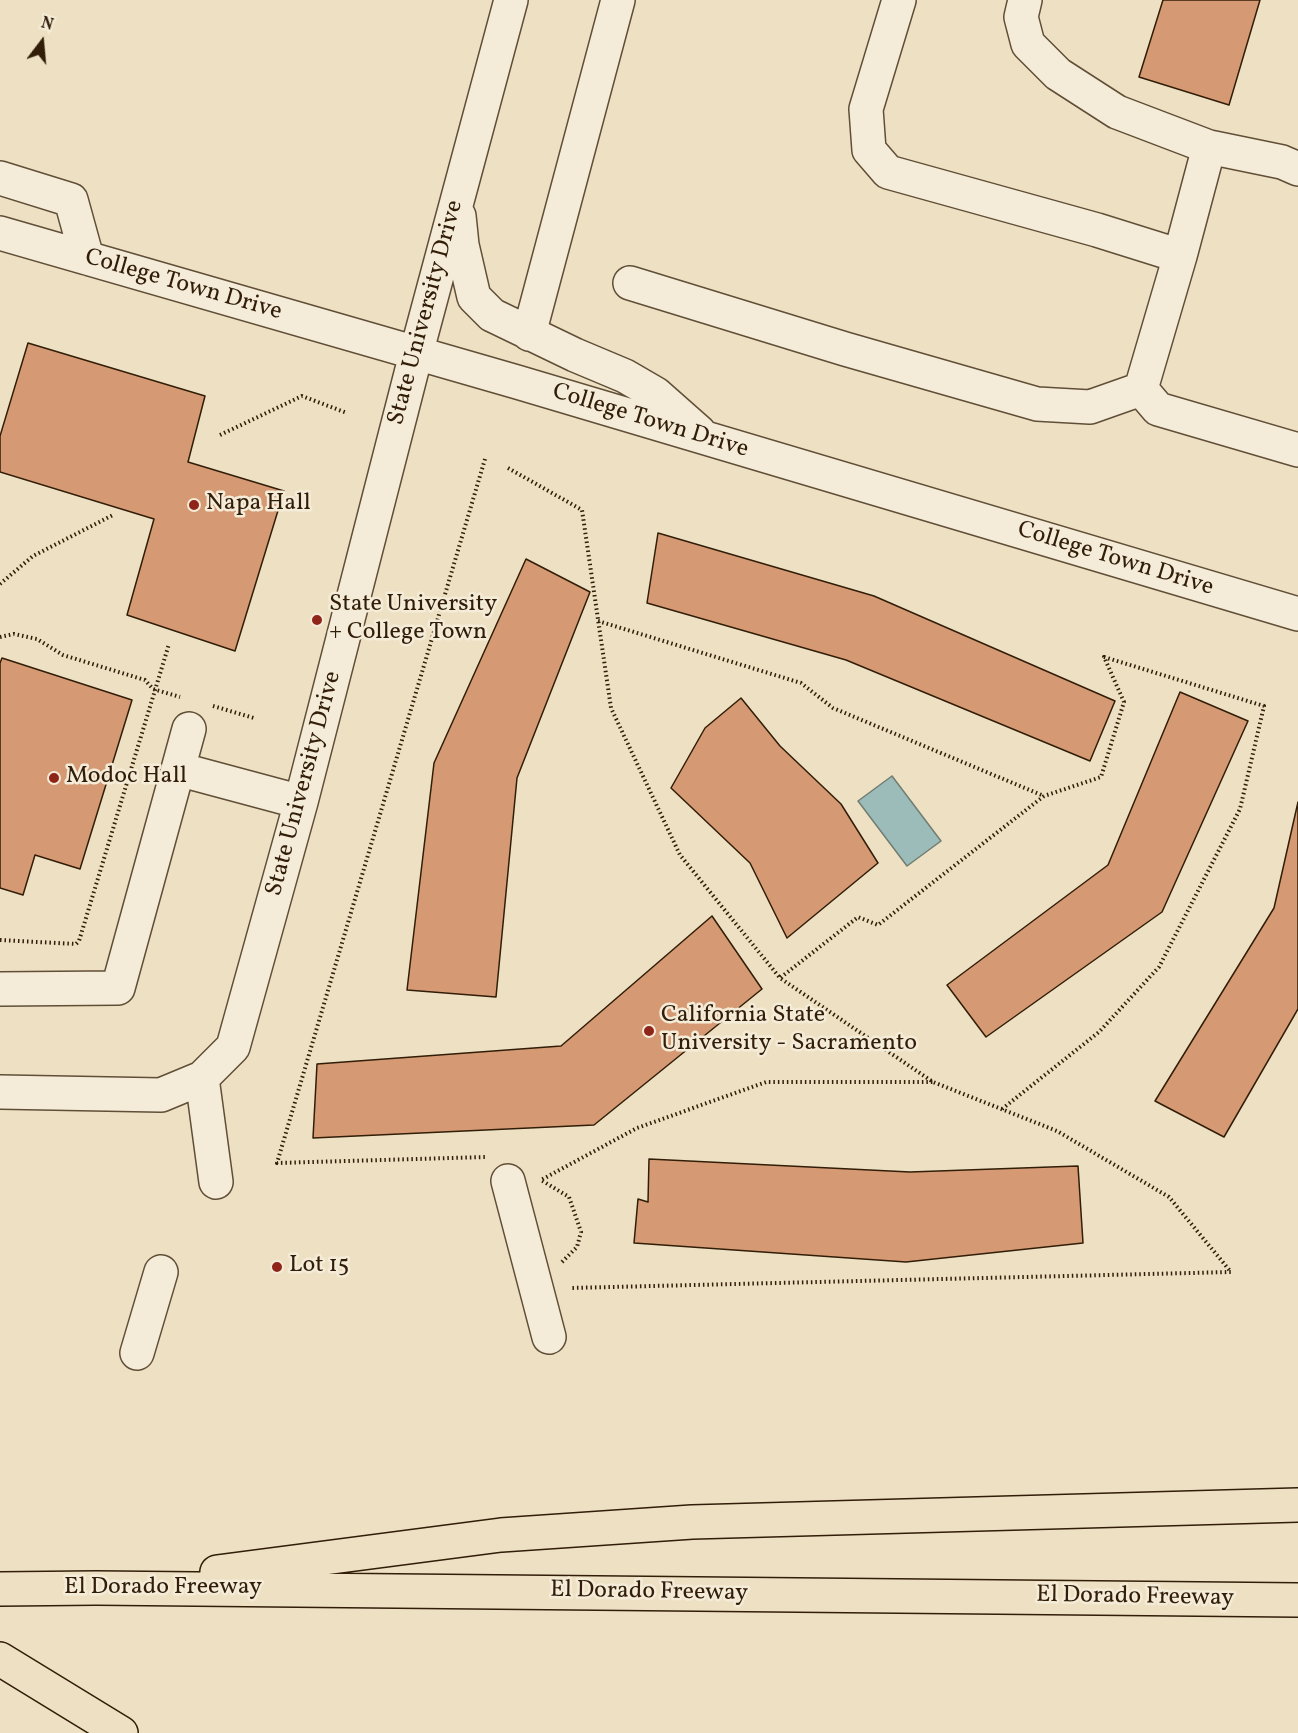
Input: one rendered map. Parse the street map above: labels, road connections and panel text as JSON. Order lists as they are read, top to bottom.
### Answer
{
  "streets": {
    "main road": ["El Dorado Freeway"],
    "street": ["College Town Drive", "State University Drive"]
  },
  "crossings": [
    ["College Town Drive", "State University Drive"]
  ],
  "places": [
    "Napa Hall",
    "State University + College Town",
    "Modoc Hall",
    "California State University - Sacramento",
    "Lot 15"
  ],
  "north": "top"
}
